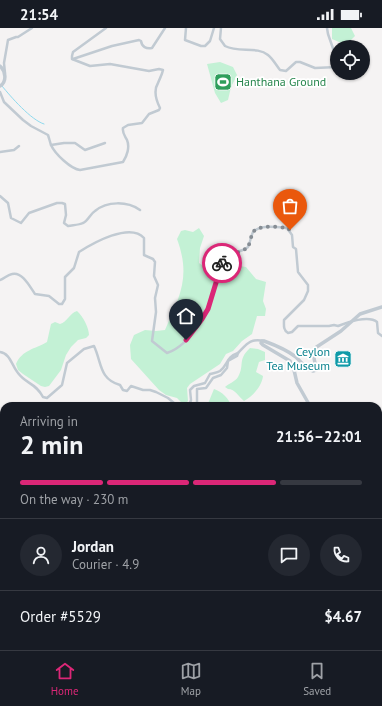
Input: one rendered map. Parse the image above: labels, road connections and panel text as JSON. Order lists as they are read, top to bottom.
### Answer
{
  "places": {
    "sports": ["Hanthana Ground"],
    "museum": ["Ceylon Tea Museum"]
  },
  "page": {
    "status": "21:54",
    "heading": ["2 min", "Arriving in", "21:56–22:01"],
    "panel": [
      "Jordan",
      "Courier · 4.9",
      "Order #5529",
      "$4.67"
    ],
    "bar": "On the way · 230 m",
    "tabs": ["Home", "Map", "Saved"]
  }
}
